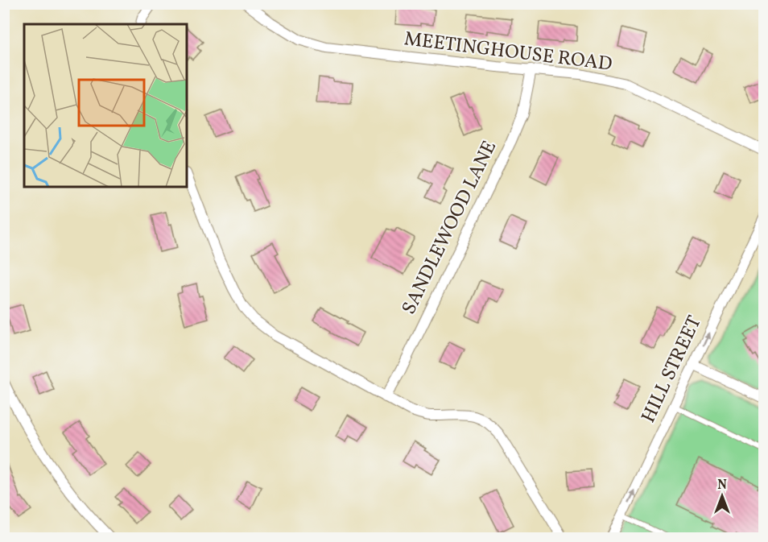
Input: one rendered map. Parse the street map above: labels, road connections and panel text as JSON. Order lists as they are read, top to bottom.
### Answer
{
  "streets": {
    "street": ["MEETINGHOUSE ROAD", "SANDLEWOOD LANE", "HILL STREET"]
  },
  "crossings": [
    ["MEETINGHOUSE ROAD", "SANDLEWOOD LANE"]
  ],
  "one_way": ["HILL STREET"],
  "north": "top"
}
